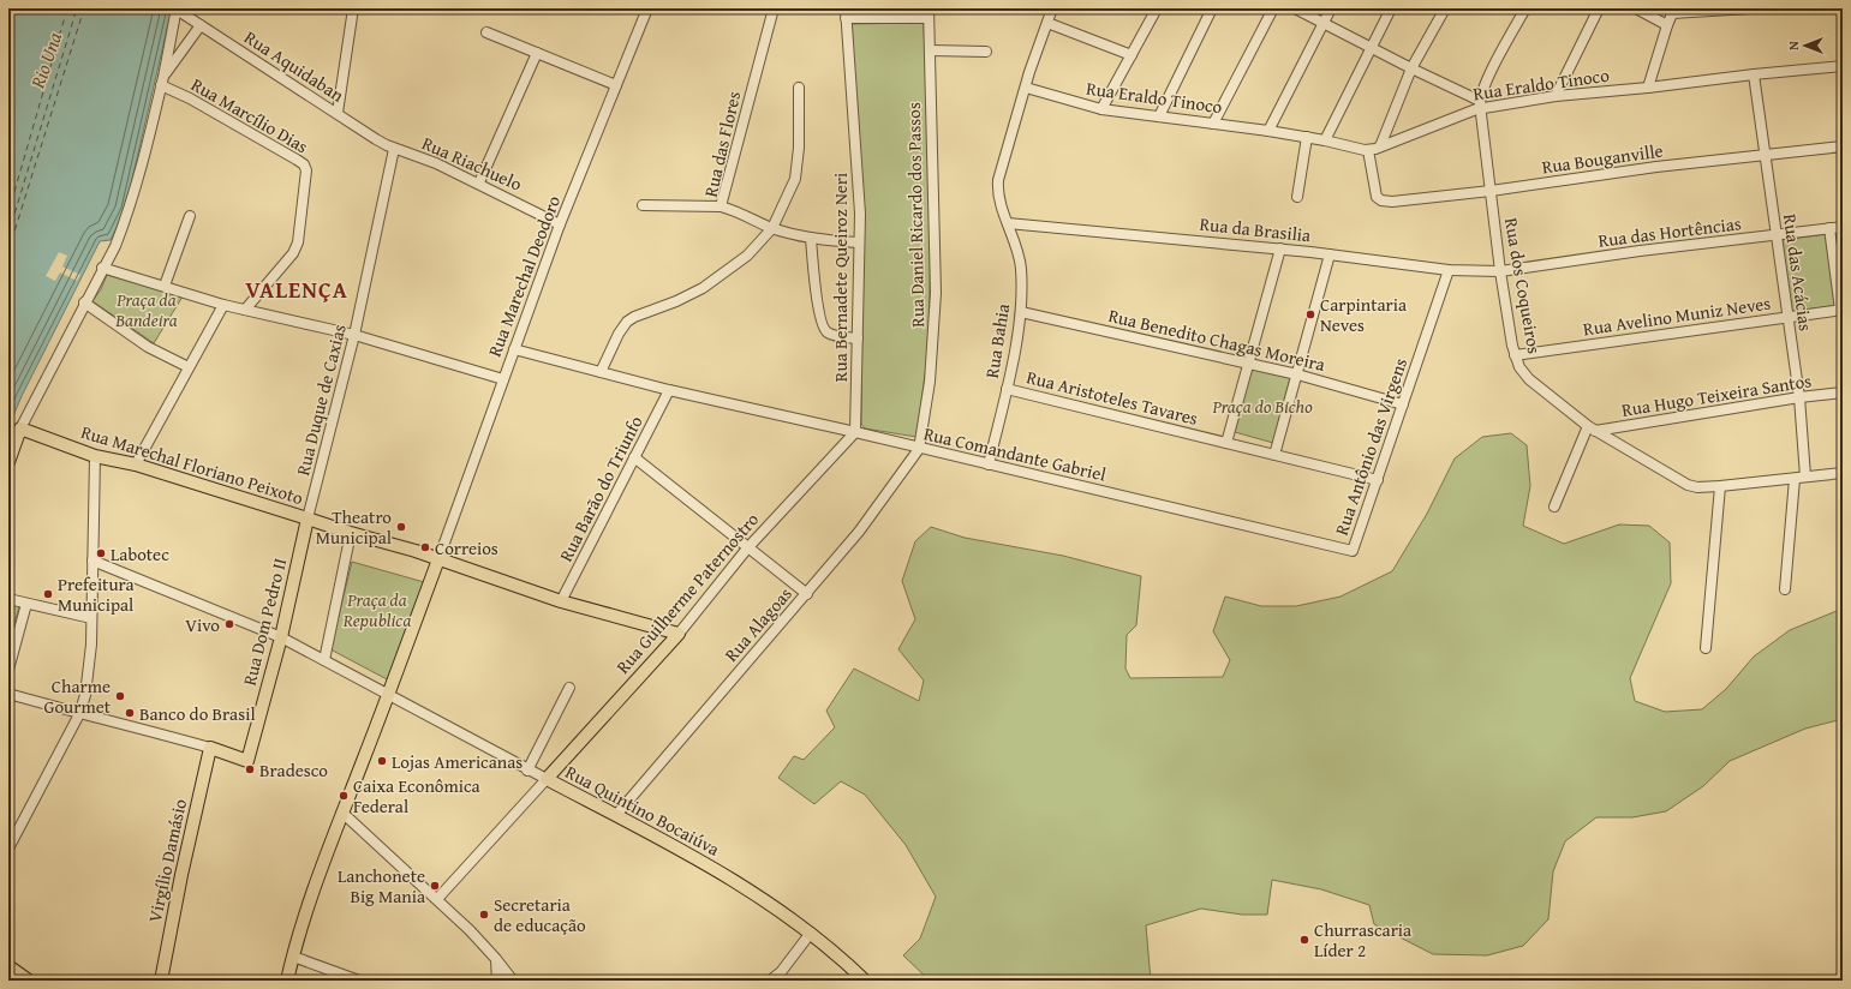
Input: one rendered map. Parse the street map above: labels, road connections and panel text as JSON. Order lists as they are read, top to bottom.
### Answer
{
  "streets": {
    "main road": [
      "Rua Marechal Floriano Peixoto",
      "Rua Guilherme Paternostro",
      "Rua Dom Pedro II",
      "Rua Quintino Bocaiúva",
      "Virgílio Damásio"
    ],
    "street": [
      "Rua Aquidaban",
      "Rua Eraldo Tinoco",
      "Rua Marcílio Dias",
      "Rua das Flores",
      "Rua Bouganville",
      "Rua Riachuelo",
      "Rua Daniel Ricardo dos Passos",
      "Rua da Brasilia",
      "Rua das Hortências",
      "Rua das Acácias",
      "Rua Marechal Deodoro",
      "Rua Bernadete Queiroz Neri",
      "Rua dos Coqueiros",
      "Rua Avelino Muniz Neves",
      "Rua Benedito Chagas Moreira",
      "Rua Bahia",
      "Rua Hugo Teixeira Santos",
      "Rua Aristoteles Tavares",
      "Rua Duque de Caxias",
      "Rua Antônio das Virgens",
      "Rua Comandante Gabriel",
      "Rua Barão do Triunfo",
      "Rua Alagoas"
    ]
  },
  "crossings": [
    ["Rua Aquidaban", "Rua Riachuelo"],
    ["Rua Aquidaban", "Rua Duque de Caxias"],
    ["Rua Eraldo Tinoco", "Rua Bouganville"],
    ["Rua Eraldo Tinoco", "Rua das Acácias"],
    ["Rua Eraldo Tinoco", "Rua dos Coqueiros"],
    ["Rua Eraldo Tinoco", "Rua Bahia"],
    ["Rua das Flores", "Rua Bernadete Queiroz Neri"],
    ["Rua Bouganville", "Rua das Acácias"],
    ["Rua Bouganville", "Rua dos Coqueiros"],
    ["Rua Riachuelo", "Rua Marechal Deodoro"],
    ["Rua Riachuelo", "Rua Duque de Caxias"],
    ["Rua Daniel Ricardo dos Passos", "Rua Comandante Gabriel"],
    ["Rua Daniel Ricardo dos Passos", "Rua Alagoas"],
    ["Rua da Brasilia", "Rua das Hortências"],
    ["Rua da Brasilia", "Rua dos Coqueiros"],
    ["Rua da Brasilia", "Rua Bahia"],
    ["Rua da Brasilia", "Rua Antônio das Virgens"],
    ["Rua das Hortências", "Rua das Acácias"],
    ["Rua das Hortências", "Rua dos Coqueiros"],
    ["Rua das Acácias", "Rua dos Coqueiros"],
    ["Rua das Acácias", "Rua Avelino Muniz Neves"],
    ["Rua das Acácias", "Rua Hugo Teixeira Santos"],
    ["Rua Marechal Deodoro", "Rua Comandante Gabriel"],
    ["Rua Marechal Deodoro", "Rua Marechal Floriano Peixoto"],
    ["Rua Bernadete Queiroz Neri", "Rua Comandante Gabriel"],
    ["Rua Bernadete Queiroz Neri", "Rua Guilherme Paternostro"],
    ["Rua dos Coqueiros", "Rua Avelino Muniz Neves"],
    ["Rua dos Coqueiros", "Rua Hugo Teixeira Santos"],
    ["Rua Benedito Chagas Moreira", "Rua Bahia"],
    ["Rua Benedito Chagas Moreira", "Rua Antônio das Virgens"],
    ["Rua Bahia", "Rua Aristoteles Tavares"],
    ["Rua Bahia", "Rua Comandante Gabriel"],
    ["Rua Aristoteles Tavares", "Rua Antônio das Virgens"],
    ["Rua Duque de Caxias", "Rua Marechal Floriano Peixoto"],
    ["Rua Duque de Caxias", "Rua Dom Pedro II"],
    ["Rua Antônio das Virgens", "Rua Comandante Gabriel"],
    ["Rua Comandante Gabriel", "Rua Barão do Triunfo"],
    ["Rua Comandante Gabriel", "Rua Guilherme Paternostro"],
    ["Rua Comandante Gabriel", "Rua Alagoas"],
    ["Rua Marechal Floriano Peixoto", "Rua Barão do Triunfo"],
    ["Rua Marechal Floriano Peixoto", "Rua Guilherme Paternostro"],
    ["Rua Marechal Floriano Peixoto", "Rua Dom Pedro II"],
    ["Rua Guilherme Paternostro", "Rua Quintino Bocaiúva"],
    ["Rua Dom Pedro II", "Rua Quintino Bocaiúva"],
    ["Rua Dom Pedro II", "Virgílio Damásio"],
    ["Rua Alagoas", "Rua Quintino Bocaiúva"]
  ],
  "districts": ["VALENÇA"],
  "water": ["Rio Una"],
  "parks": ["Praça da Bandeira", "Praça do Bicho", "Praça da Republica"],
  "places": [
    "Carpintaria Neves",
    "Theatro Municipal",
    "Correios",
    "Labotec",
    "Prefeitura Municipal",
    "Vivo",
    "Charme Gourmet",
    "Banco do Brasil",
    "Lojas Americanas",
    "Bradesco",
    "Caixa Econômica Federal",
    "Lanchonete Big Mania",
    "Secretaria de educação",
    "Churrascaria Líder 2"
  ],
  "north": "left"
}
